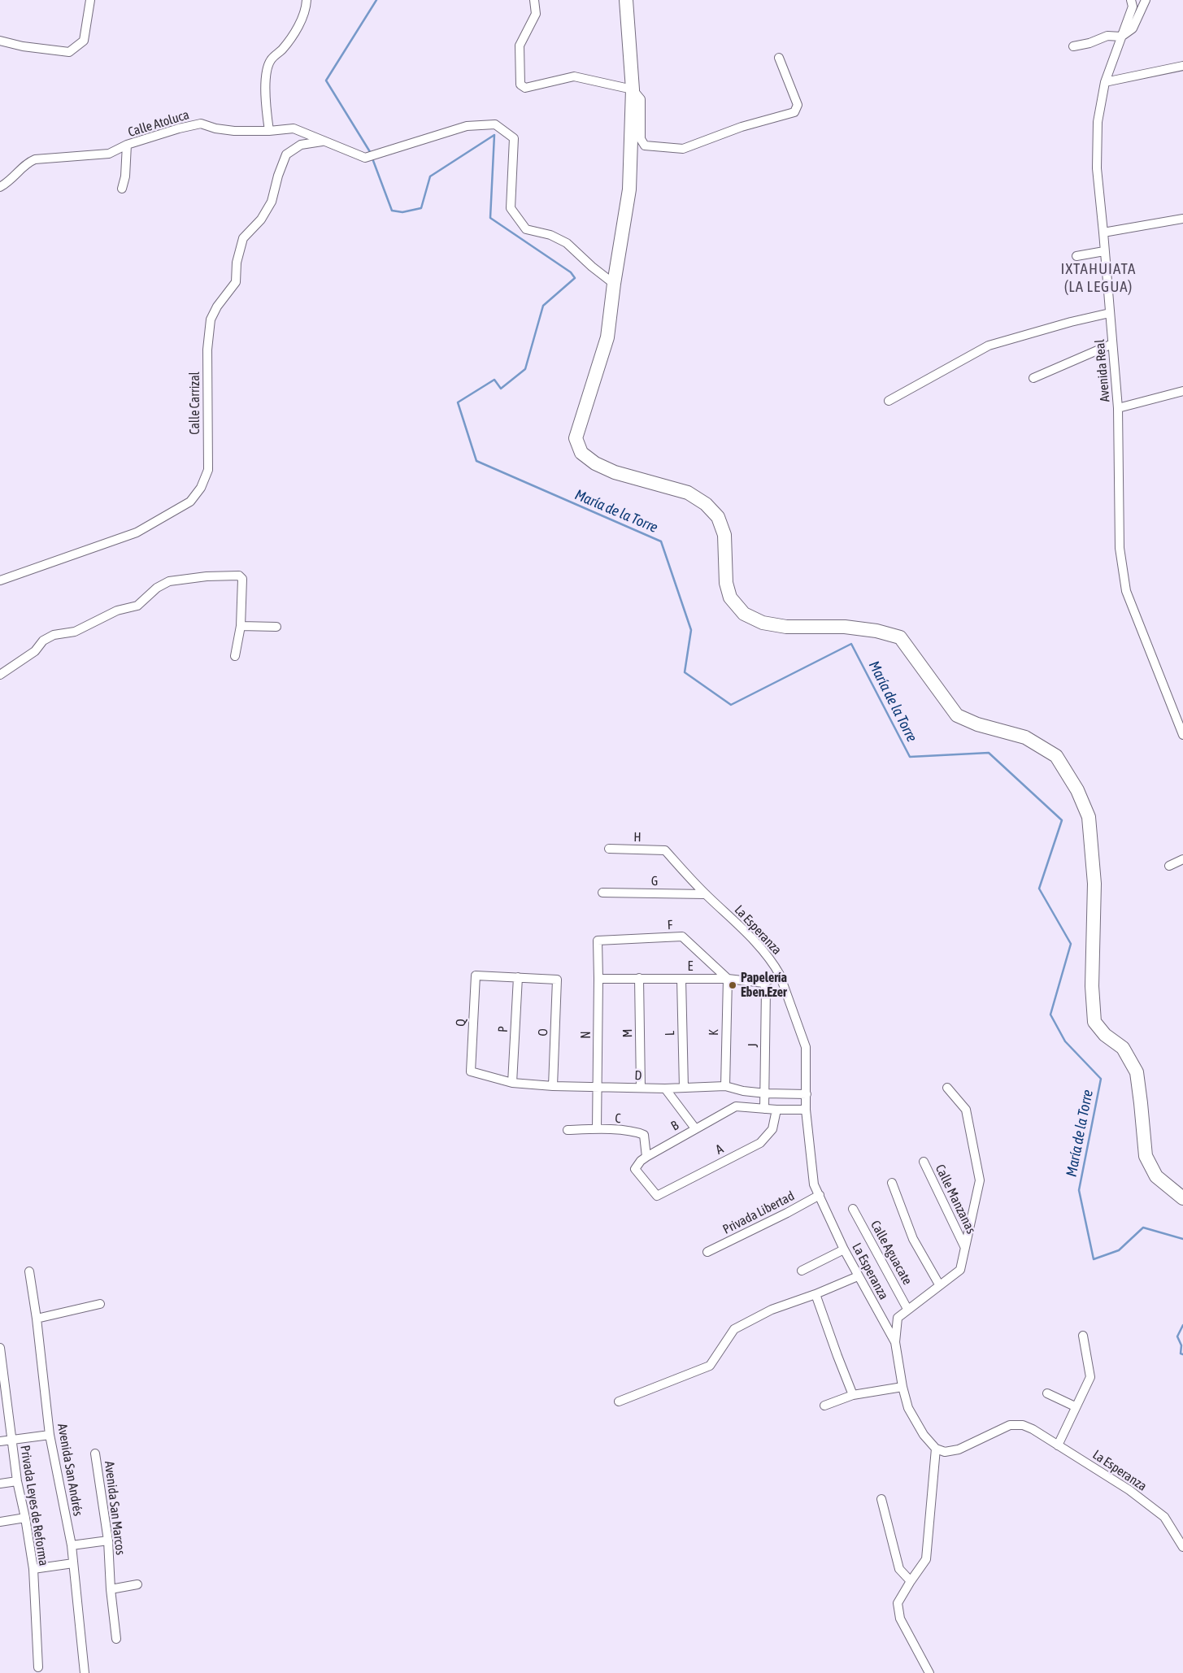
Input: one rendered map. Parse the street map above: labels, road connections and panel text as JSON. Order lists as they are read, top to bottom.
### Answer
{
  "streets": {
    "street": [
      "Calle Atoluca",
      "Avenida Real",
      "Calle Carrizal",
      "H",
      "G",
      "F",
      "La Esperanza",
      "E",
      "Q",
      "P",
      "O",
      "K",
      "M",
      "L",
      "N",
      "J",
      "D",
      "C",
      "B",
      "A",
      "Calle Manzanas",
      "Privada Libertad",
      "Calle Aguacate",
      "Avenida San Andrés",
      "Privada Leyes de Reforma",
      "Avenida San Marcos"
    ]
  },
  "crossings": [
    ["Calle Atoluca", "Calle Carrizal"],
    ["H", "La Esperanza"],
    ["G", "La Esperanza"],
    ["F", "E"],
    ["F", "K"],
    ["F", "N"],
    ["La Esperanza", "E"],
    ["La Esperanza", "D"],
    ["La Esperanza", "Privada Libertad"],
    ["E", "K"],
    ["E", "M"],
    ["E", "L"],
    ["E", "N"],
    ["E", "J"],
    ["Q", "P"],
    ["Q", "O"],
    ["Q", "D"],
    ["P", "O"],
    ["P", "D"],
    ["O", "D"],
    ["K", "D"],
    ["M", "D"],
    ["L", "D"],
    ["N", "D"],
    ["N", "C"],
    ["J", "D"],
    ["J", "B"],
    ["C", "B"],
    ["B", "A"]
  ],
  "districts": ["IXTAHUIATA (LA LEGUA)"],
  "water": ["María de la Torre"],
  "places": ["Papelería Eben.Ezer"]
}
